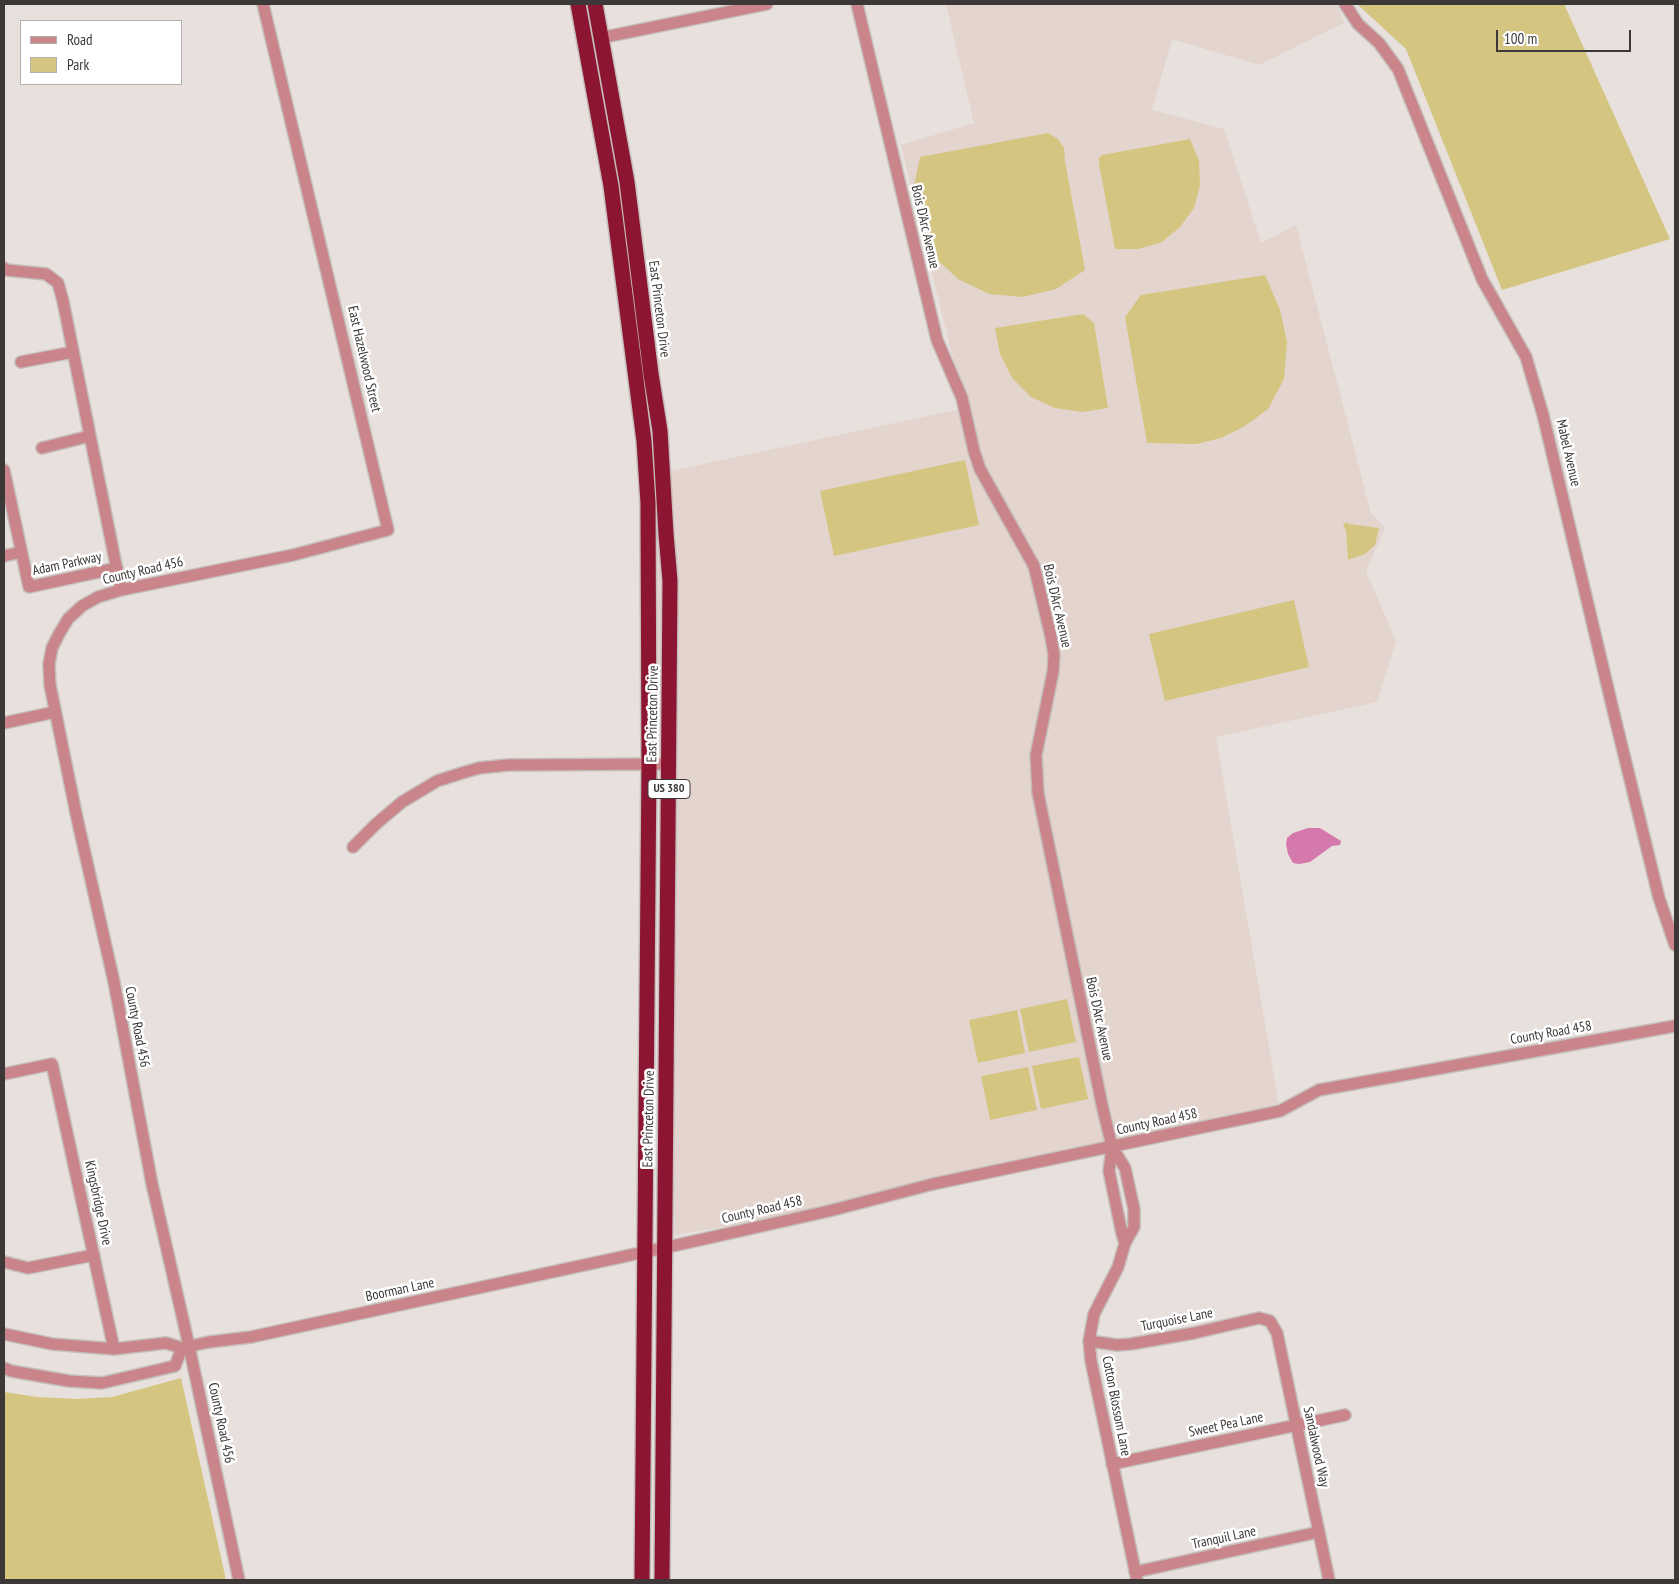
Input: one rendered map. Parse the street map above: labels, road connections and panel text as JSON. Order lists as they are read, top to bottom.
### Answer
{
  "streets": {
    "highway": ["East Princeton Drive", "US 380"],
    "street": [
      "Bois D'Arc Avenue",
      "East Hazelwood Street",
      "Mabel Avenue",
      "Adam Parkway",
      "County Road 456",
      "County Road 458",
      "Kingsbridge Drive",
      "Boorman Lane",
      "Turquoise Lane",
      "Cotton Blossom Lane",
      "Sweet Pea Lane",
      "Sandalwood Way",
      "Tranquil Lane"
    ]
  },
  "crossings": [
    ["Bois D'Arc Avenue", "County Road 458"],
    ["Bois D'Arc Avenue", "Cotton Blossom Lane"],
    ["East Princeton Drive", "County Road 458"],
    ["East Princeton Drive", "Boorman Lane"],
    ["East Hazelwood Street", "County Road 456"],
    ["County Road 456", "Boorman Lane"],
    ["County Road 458", "Boorman Lane"],
    ["County Road 458", "Cotton Blossom Lane"],
    ["Kingsbridge Drive", "Boorman Lane"],
    ["Turquoise Lane", "Cotton Blossom Lane"],
    ["Turquoise Lane", "Sandalwood Way"],
    ["Cotton Blossom Lane", "Sweet Pea Lane"],
    ["Cotton Blossom Lane", "Tranquil Lane"],
    ["Sweet Pea Lane", "Sandalwood Way"],
    ["Sandalwood Way", "Tranquil Lane"]
  ],
  "legend": ["Road", "Park"],
  "scale_bar": "100 m"
}
